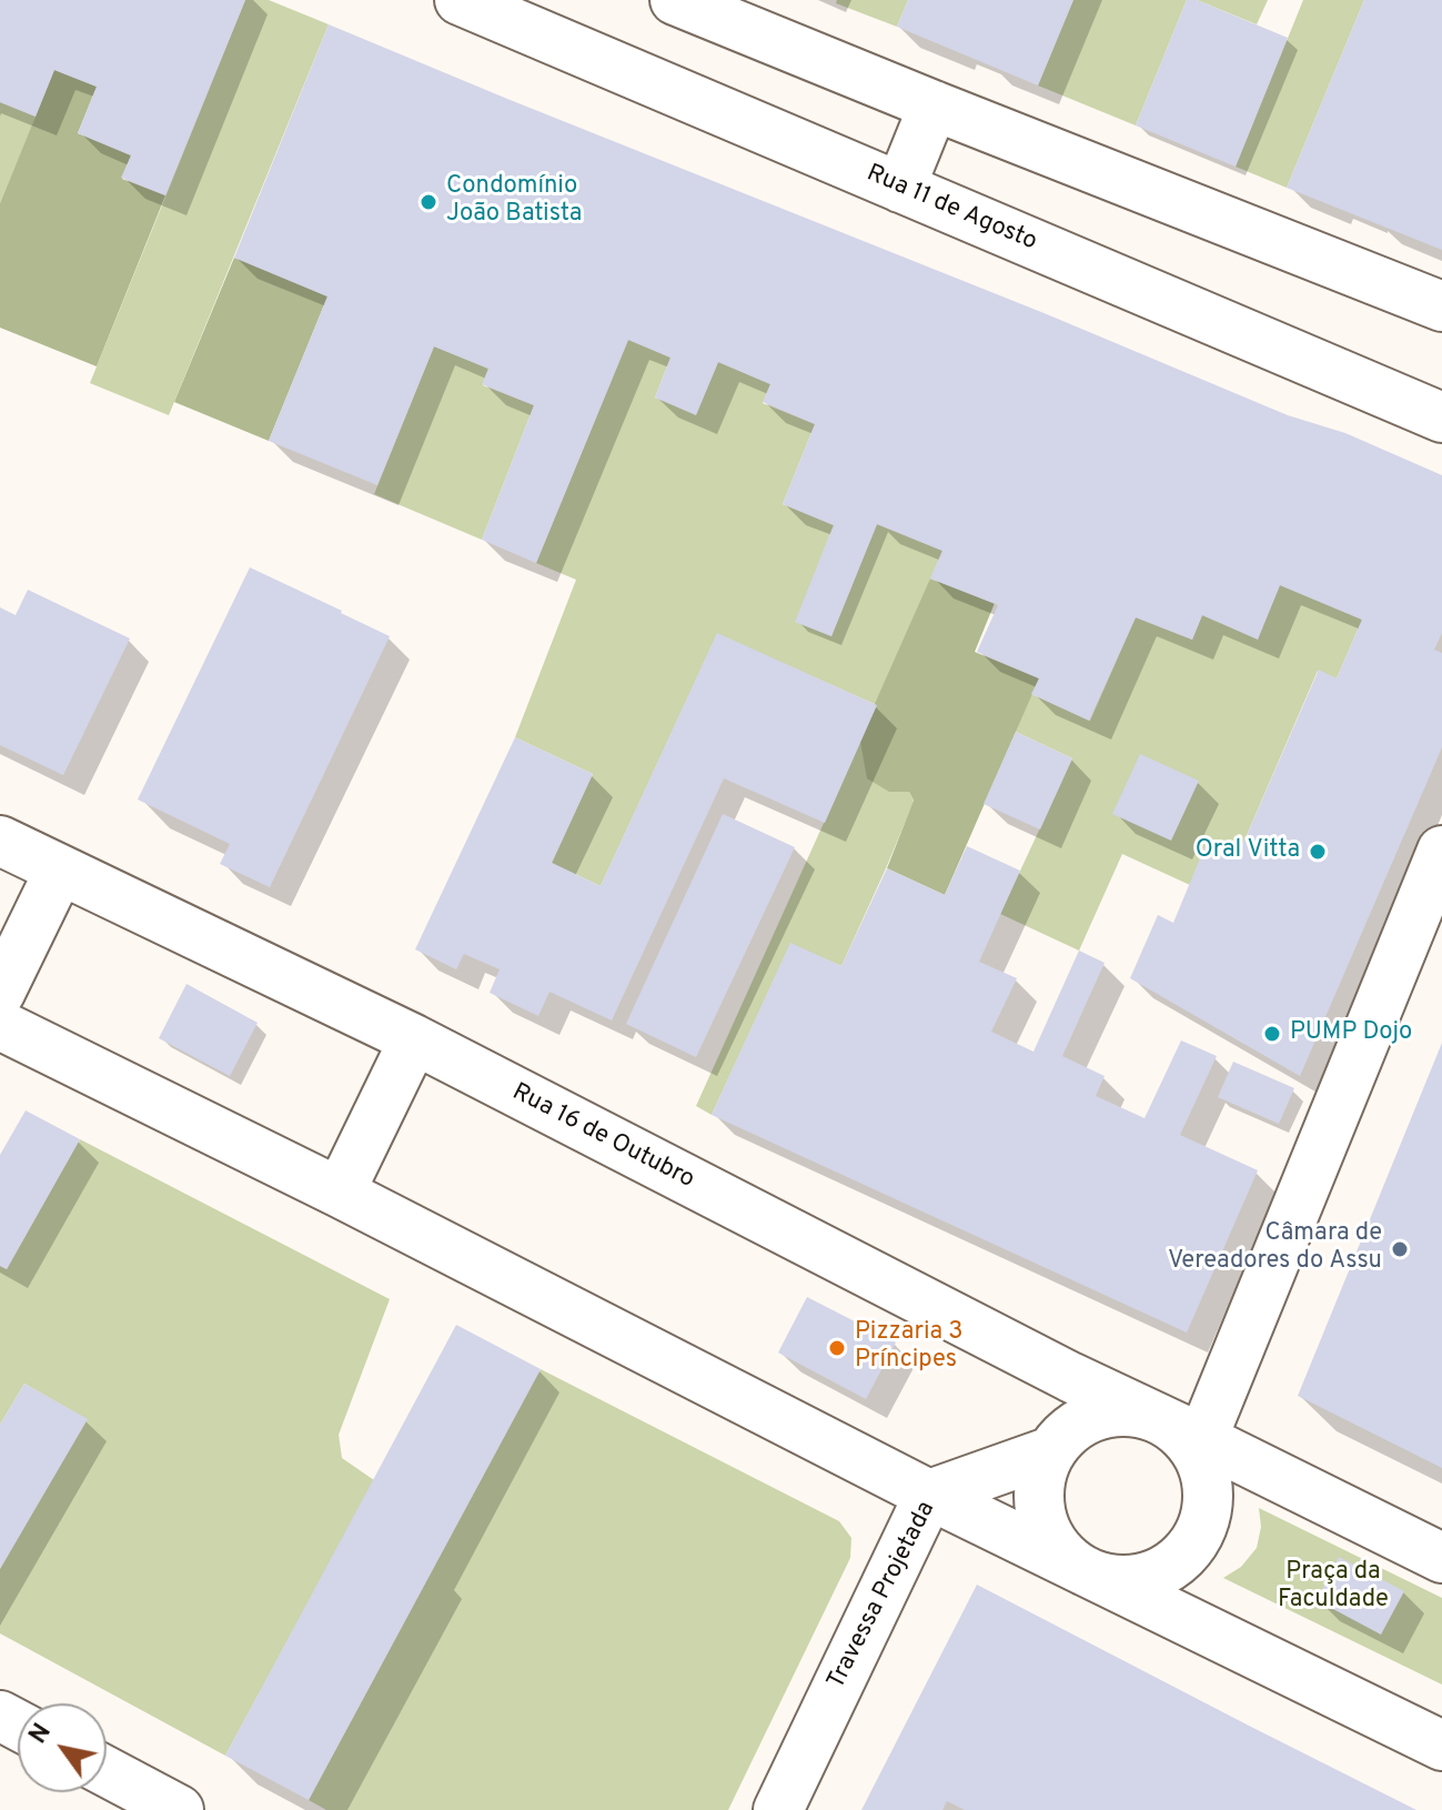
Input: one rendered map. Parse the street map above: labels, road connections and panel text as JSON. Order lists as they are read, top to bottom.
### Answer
{
  "streets": {
    "street": ["Rua 11 de Agosto", "Rua 16 de Outubro", "Travessa Projetada"]
  },
  "parks": ["Praça da Faculdade"],
  "places": [
    "Condomínio João Batista",
    "Oral Vitta",
    "PUMP Dojo",
    "Câmara de Vereadores do Assu",
    "Pizzaria 3 Príncipes"
  ],
  "north": "top left"
}
